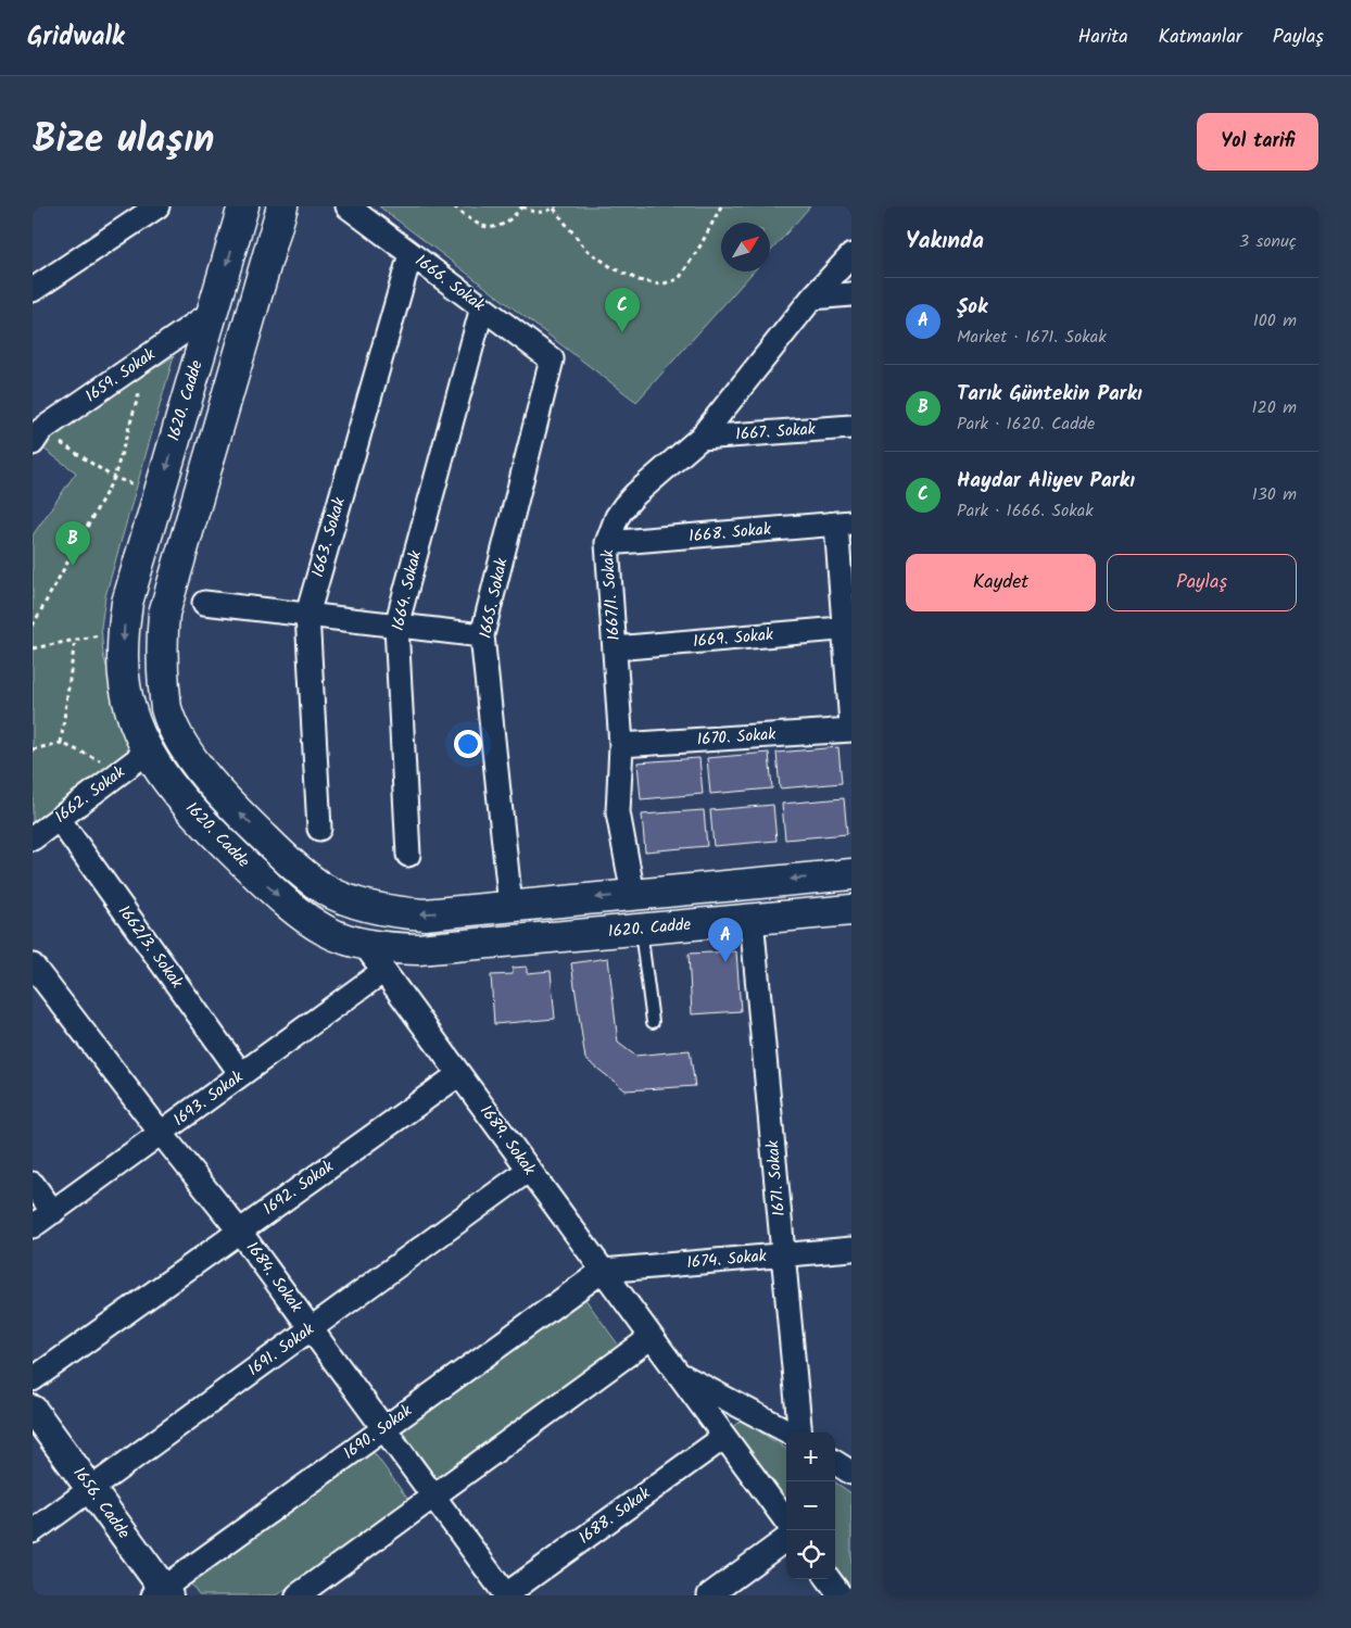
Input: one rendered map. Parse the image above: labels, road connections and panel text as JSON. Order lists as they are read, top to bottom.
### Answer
{
  "streets": {
    "main road": ["1620. Cadde"],
    "street": [
      "1666. Sokak",
      "1659. Sokak",
      "1667. Sokak",
      "1668. Sokak",
      "1663. Sokak",
      "1664. Sokak",
      "1667/1. Sokak",
      "1665. Sokak",
      "1669. Sokak",
      "1670. Sokak",
      "1662. Sokak",
      "1662/3. Sokak",
      "1693. Sokak",
      "1689. Sokak",
      "1671. Sokak",
      "1692. Sokak",
      "1674. Sokak",
      "1684. Sokak",
      "1691. Sokak",
      "1690. Sokak",
      "1656. Cadde",
      "1688. Sokak"
    ]
  },
  "crossings": [
    ["1666. Sokak", "1663. Sokak"],
    ["1666. Sokak", "1664. Sokak"],
    ["1666. Sokak", "1665. Sokak"],
    ["1659. Sokak", "1620. Cadde"],
    ["1620. Cadde", "1667/1. Sokak"],
    ["1620. Cadde", "1665. Sokak"],
    ["1620. Cadde", "1662. Sokak"],
    ["1620. Cadde", "1689. Sokak"],
    ["1620. Cadde", "1671. Sokak"],
    ["1667. Sokak", "1667/1. Sokak"],
    ["1668. Sokak", "1667/1. Sokak"],
    ["1667/1. Sokak", "1669. Sokak"],
    ["1667/1. Sokak", "1670. Sokak"],
    ["1662. Sokak", "1662/3. Sokak"],
    ["1662/3. Sokak", "1693. Sokak"],
    ["1693. Sokak", "1689. Sokak"],
    ["1693. Sokak", "1684. Sokak"],
    ["1689. Sokak", "1671. Sokak"],
    ["1689. Sokak", "1692. Sokak"],
    ["1689. Sokak", "1674. Sokak"],
    ["1689. Sokak", "1691. Sokak"],
    ["1689. Sokak", "1690. Sokak"],
    ["1689. Sokak", "1688. Sokak"],
    ["1671. Sokak", "1674. Sokak"],
    ["1692. Sokak", "1684. Sokak"],
    ["1674. Sokak", "1690. Sokak"],
    ["1684. Sokak", "1691. Sokak"],
    ["1684. Sokak", "1690. Sokak"],
    ["1684. Sokak", "1688. Sokak"],
    ["1691. Sokak", "1656. Cadde"],
    ["1690. Sokak", "1656. Cadde"]
  ],
  "north": "top right",
  "page": {
    "header": "Gridwalk",
    "nav": ["Harita", "Katmanlar", "Paylaş"],
    "title": "Bize ulaşın",
    "buttons": [
      "Yol tarifi",
      ["Kaydet", "Paylaş"]
    ],
    "heading": ["Yakında", "3 sonuç"],
    "list": [
      {
        "mark": "A",
        "name": "Şok",
        "note": "Market · 1671. Sokak",
        "value": "100 m"
      },
      {
        "mark": "B",
        "name": "Tarık Güntekin Parkı",
        "note": "Park · 1620. Cadde",
        "value": "120 m"
      },
      {
        "mark": "C",
        "name": "Haydar Aliyev Parkı",
        "note": "Park · 1666. Sokak",
        "value": "130 m"
      }
    ],
    "pins": ["C", "B", "A"],
    "map_buttons": ["+", "−"]
  }
}
